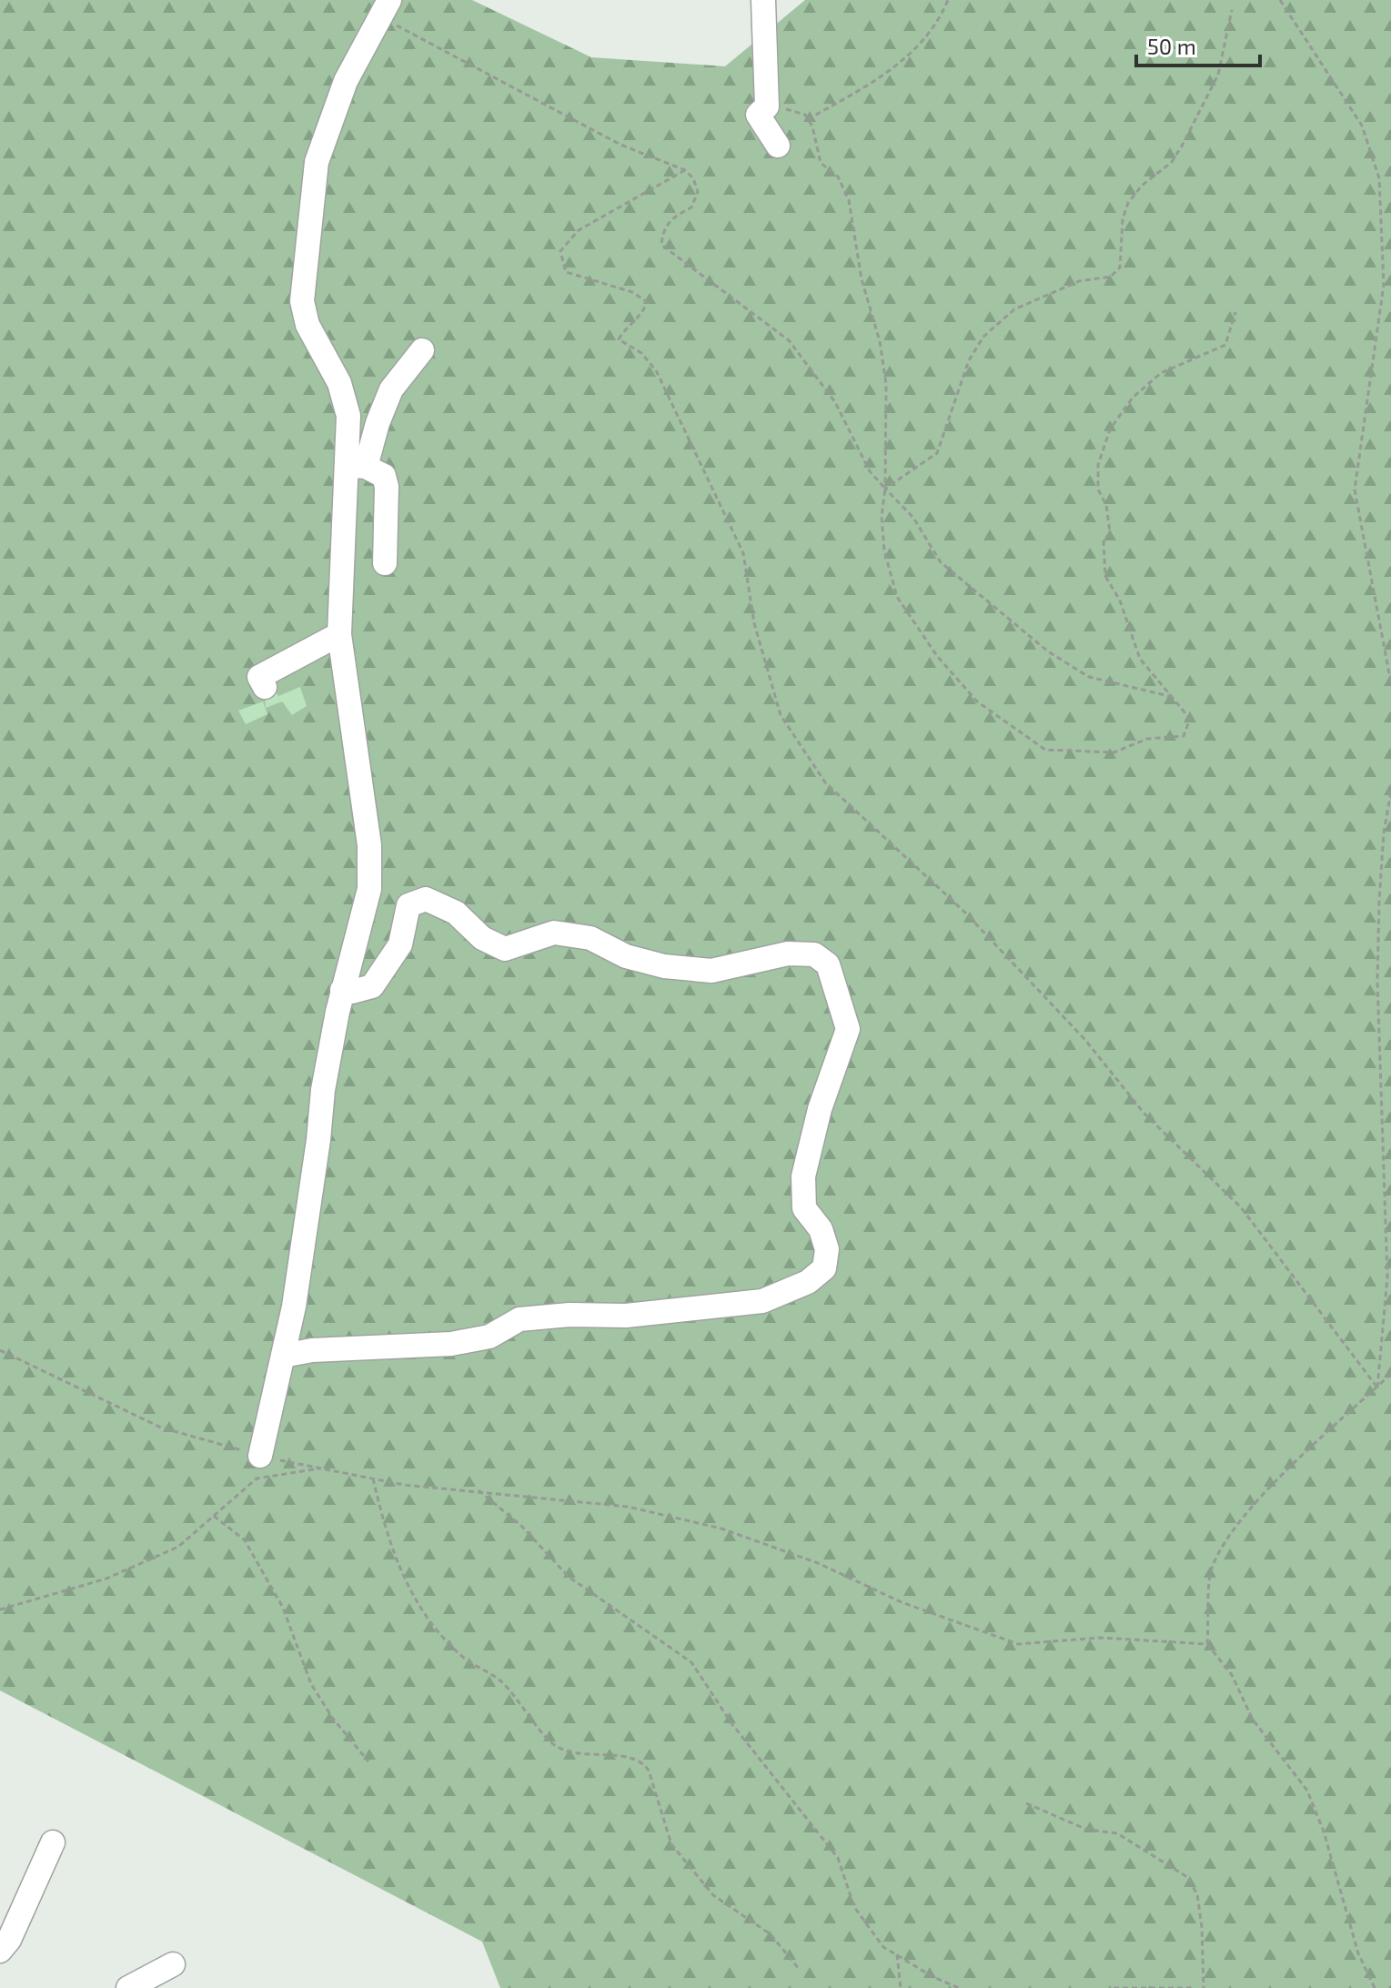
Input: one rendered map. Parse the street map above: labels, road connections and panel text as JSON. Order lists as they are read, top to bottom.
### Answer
{
  "scale_bar": "50 m"
}
